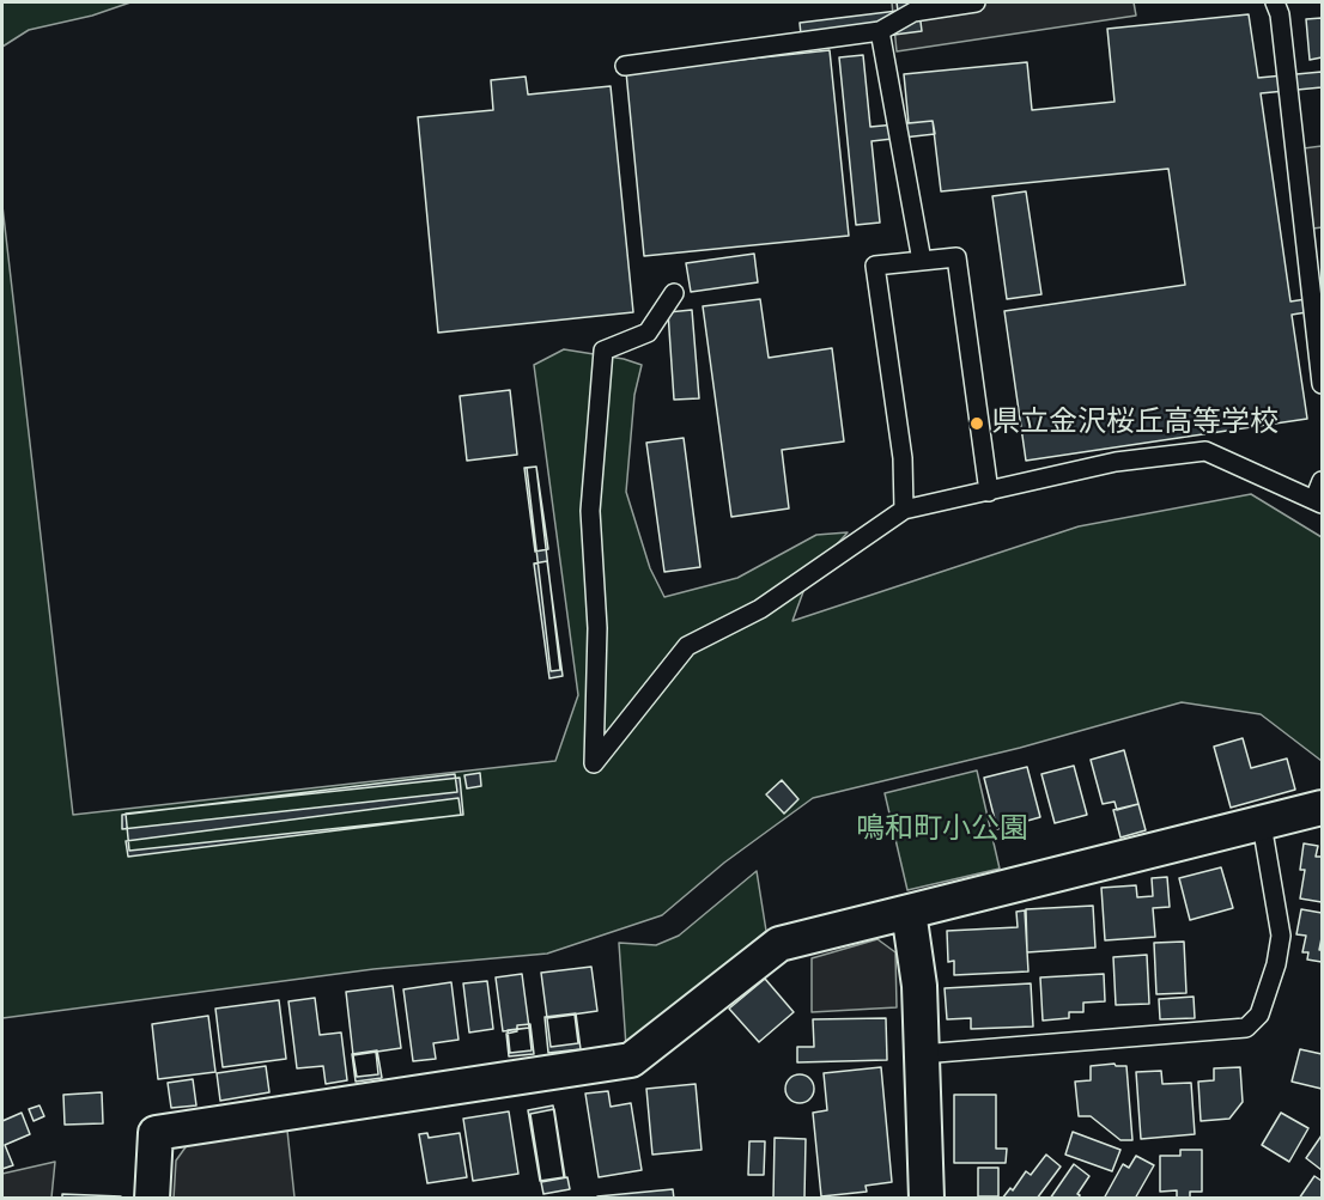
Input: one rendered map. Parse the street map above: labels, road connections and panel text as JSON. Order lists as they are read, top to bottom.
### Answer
{
  "parks": ["鳴和町小公園"],
  "places": ["県立金沢桜丘高等学校"]
}
